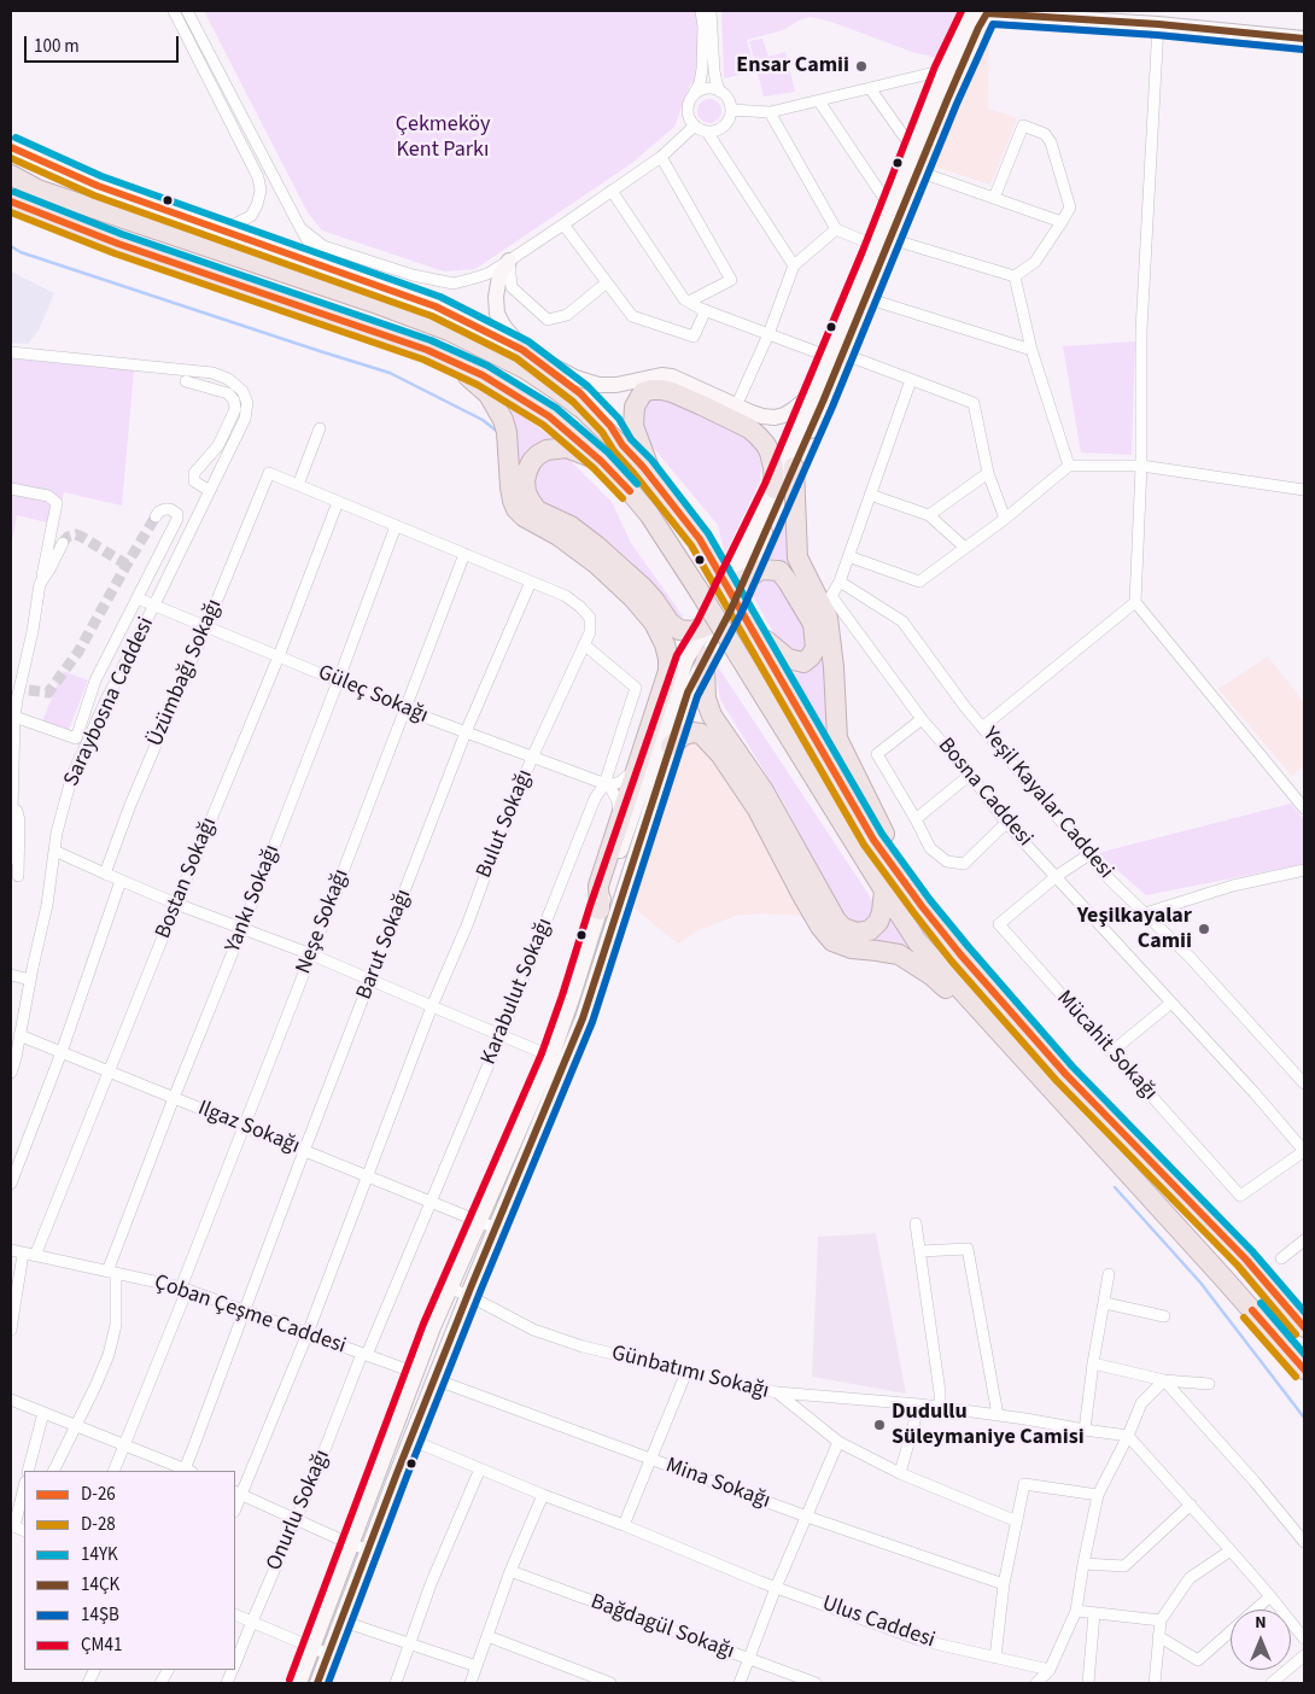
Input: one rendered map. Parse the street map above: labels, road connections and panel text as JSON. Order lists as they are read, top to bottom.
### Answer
{
  "streets": {
    "street": [
      "Üzümbağı Sokağı",
      "Güleç Sokağı",
      "Saraybosna Caddesi",
      "Bosna Caddesi",
      "Yeşil Kayalar Caddesi",
      "Bulut Sokağı",
      "Bostan Sokağı",
      "Yankı Sokağı",
      "Neşe Sokağı",
      "Barut Sokağı",
      "Karabulut Sokağı",
      "Mücahit Sokağı",
      "Ilgaz Sokağı",
      "Çoban Çeşme Caddesi",
      "Günbatımı Sokağı",
      "Mina Sokağı",
      "Onurlu Sokağı",
      "Ulus Caddesi",
      "Bağdagül Sokağı"
    ]
  },
  "crossings": [
    ["Üzümbağı Sokağı", "Güleç Sokağı"],
    ["Üzümbağı Sokağı", "Bulut Sokağı"],
    ["Güleç Sokağı", "Saraybosna Caddesi"],
    ["Güleç Sokağı", "Bulut Sokağı"],
    ["Güleç Sokağı", "Bostan Sokağı"],
    ["Güleç Sokağı", "Yankı Sokağı"],
    ["Güleç Sokağı", "Neşe Sokağı"],
    ["Güleç Sokağı", "Barut Sokağı"],
    ["Güleç Sokağı", "Karabulut Sokağı"],
    ["Saraybosna Caddesi", "Ilgaz Sokağı"],
    ["Bosna Caddesi", "Yeşil Kayalar Caddesi"],
    ["Bosna Caddesi", "Mücahit Sokağı"],
    ["Yeşil Kayalar Caddesi", "Mücahit Sokağı"],
    ["Bulut Sokağı", "Bostan Sokağı"],
    ["Bulut Sokağı", "Yankı Sokağı"],
    ["Bulut Sokağı", "Neşe Sokağı"],
    ["Bulut Sokağı", "Barut Sokağı"],
    ["Bulut Sokağı", "Karabulut Sokağı"],
    ["Bulut Sokağı", "Ilgaz Sokağı"],
    ["Bulut Sokağı", "Çoban Çeşme Caddesi"],
    ["Bostan Sokağı", "Ilgaz Sokağı"],
    ["Bostan Sokağı", "Çoban Çeşme Caddesi"],
    ["Yankı Sokağı", "Ilgaz Sokağı"],
    ["Yankı Sokağı", "Çoban Çeşme Caddesi"],
    ["Neşe Sokağı", "Ilgaz Sokağı"],
    ["Neşe Sokağı", "Çoban Çeşme Caddesi"],
    ["Barut Sokağı", "Ilgaz Sokağı"],
    ["Barut Sokağı", "Çoban Çeşme Caddesi"],
    ["Karabulut Sokağı", "Ilgaz Sokağı"],
    ["Karabulut Sokağı", "Çoban Çeşme Caddesi"],
    ["Karabulut Sokağı", "Onurlu Sokağı"],
    ["Çoban Çeşme Caddesi", "Onurlu Sokağı"]
  ],
  "parks": ["Çekmeköy Kent Parkı"],
  "places": ["Ensar Camii", "Yeşilkayalar Camii", "Dudullu Süleymaniye Camisi"],
  "lines": [
    "transit line ÇM41",
    "transit line 14ÇK",
    "transit line 14ŞB",
    "transit line 14YK",
    "transit line D-26",
    "transit line D-28"
  ],
  "legend": [
    "D-26",
    "D-28",
    "14YK",
    "14ÇK",
    "14ŞB",
    "ÇM41"
  ],
  "scale_bar": "100 m",
  "north": "top"
}
